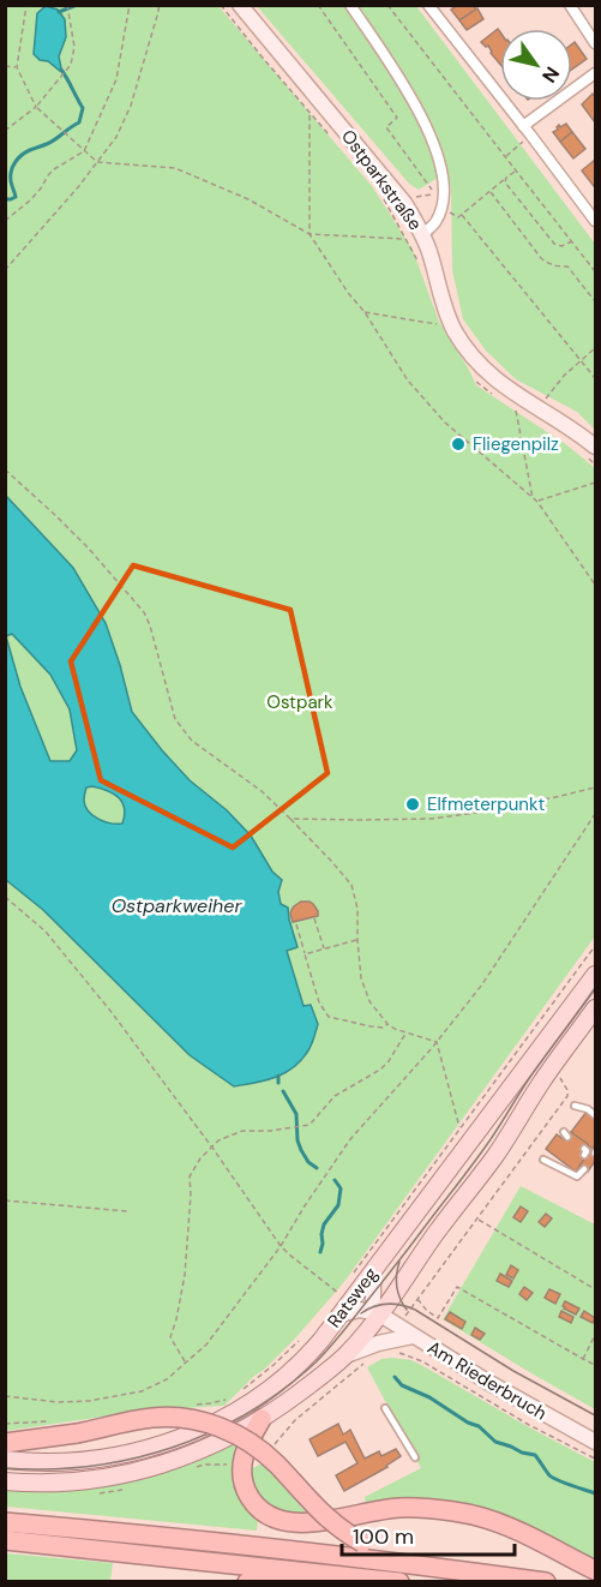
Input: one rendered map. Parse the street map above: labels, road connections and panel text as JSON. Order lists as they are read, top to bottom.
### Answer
{
  "streets": {
    "main road": ["Ratsweg"],
    "street": ["Ostparkstraße", "Am Riederbruch"]
  },
  "crossings": [
    ["Ratsweg", "Am Riederbruch"]
  ],
  "water": ["Ostparkweiher"],
  "parks": ["Ostpark"],
  "places": ["Fliegenpilz", "Elfmeterpunkt"],
  "scale_bar": "100 m",
  "north": "bottom right"
}
